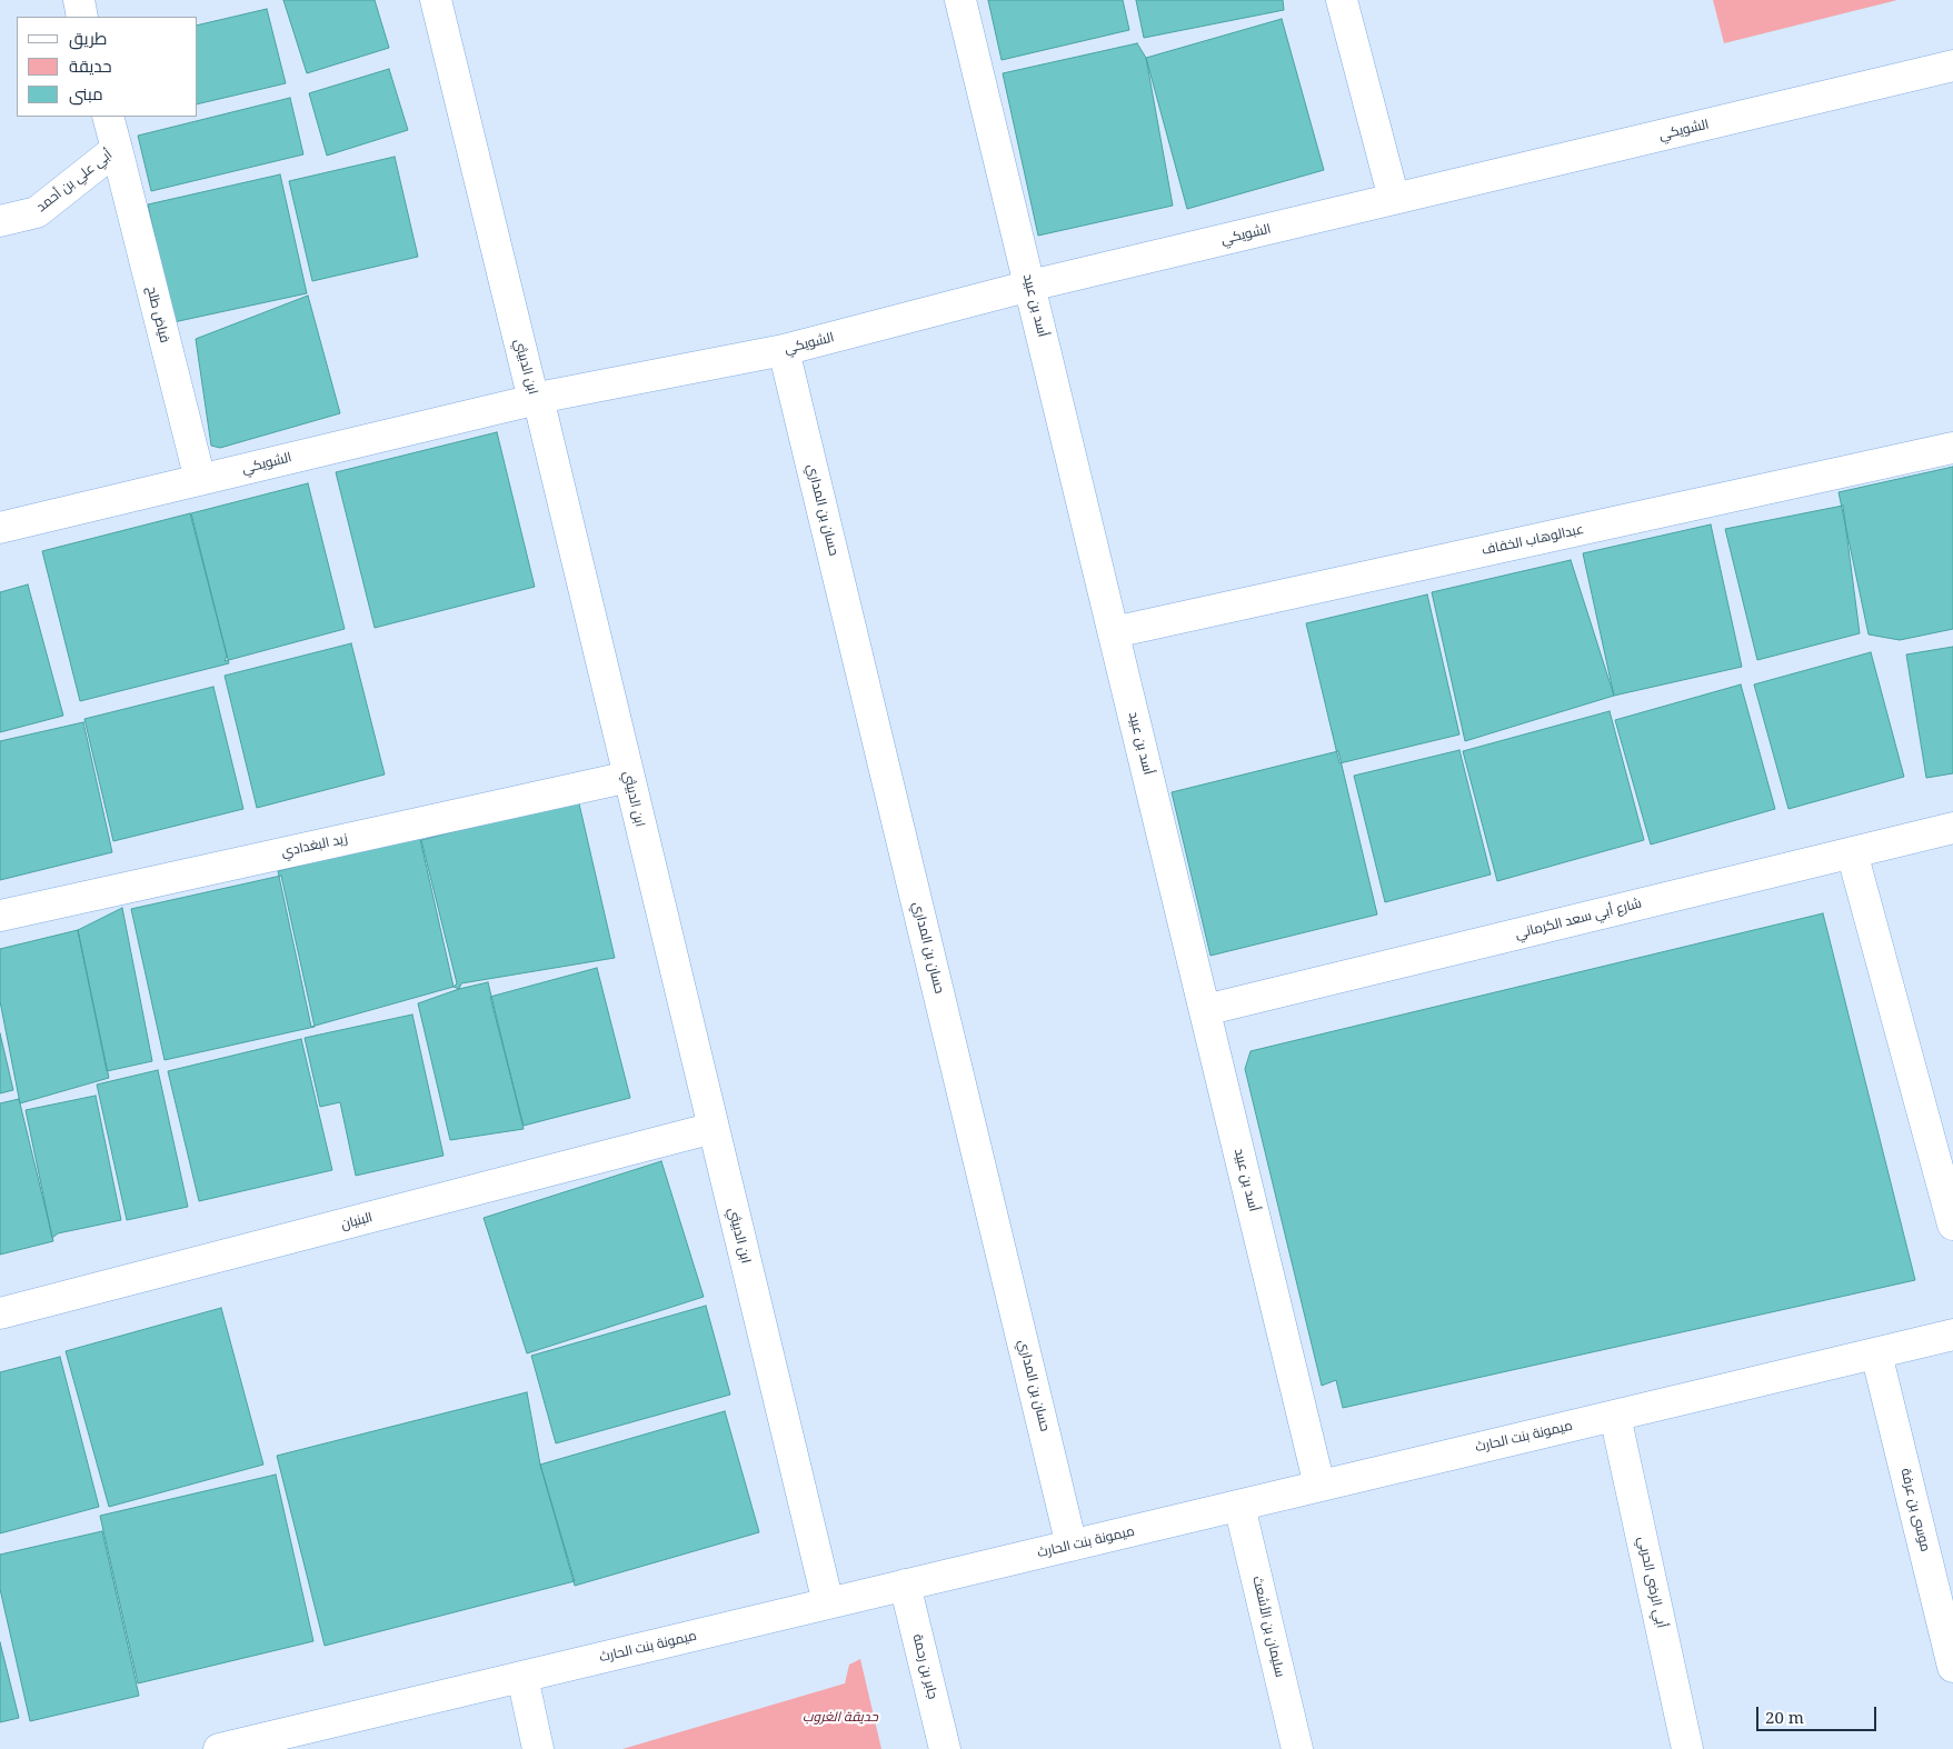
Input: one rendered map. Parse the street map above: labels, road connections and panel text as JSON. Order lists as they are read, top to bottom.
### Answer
{
  "streets": {
    "street": [
      "الشويكي",
      "أبي علي بن أحمد",
      "أسد بن عبيد",
      "فياض طلح",
      "ابن الدبيثي",
      "حسان بن المداري",
      "عبدالوهاب الخفاف",
      "زيد البغدادي",
      "شارع أبي سعد الكرماني",
      "البنيان",
      "ميمونة بنت الحارث",
      "موسى بن عرفة",
      "أبي الرضى الحربي",
      "سليمان بن الأشعث",
      "جابر بن رحمة"
    ]
  },
  "crossings": [
    ["الشويكي", "أسد بن عبيد"],
    ["الشويكي", "فياض طلح"],
    ["الشويكي", "ابن الدبيثي"],
    ["الشويكي", "حسان بن المداري"],
    ["أبي علي بن أحمد", "فياض طلح"],
    ["أسد بن عبيد", "عبدالوهاب الخفاف"],
    ["أسد بن عبيد", "شارع أبي سعد الكرماني"],
    ["أسد بن عبيد", "ميمونة بنت الحارث"],
    ["ابن الدبيثي", "زيد البغدادي"],
    ["ابن الدبيثي", "البنيان"],
    ["ابن الدبيثي", "ميمونة بنت الحارث"],
    ["حسان بن المداري", "ميمونة بنت الحارث"],
    ["ميمونة بنت الحارث", "موسى بن عرفة"],
    ["ميمونة بنت الحارث", "أبي الرضى الحربي"],
    ["ميمونة بنت الحارث", "سليمان بن الأشعث"],
    ["ميمونة بنت الحارث", "جابر بن رحمة"]
  ],
  "parks": ["حديقة الغروب"],
  "legend": ["طريق", "حديقة", "مبنى"],
  "scale_bar": "20 m"
}
